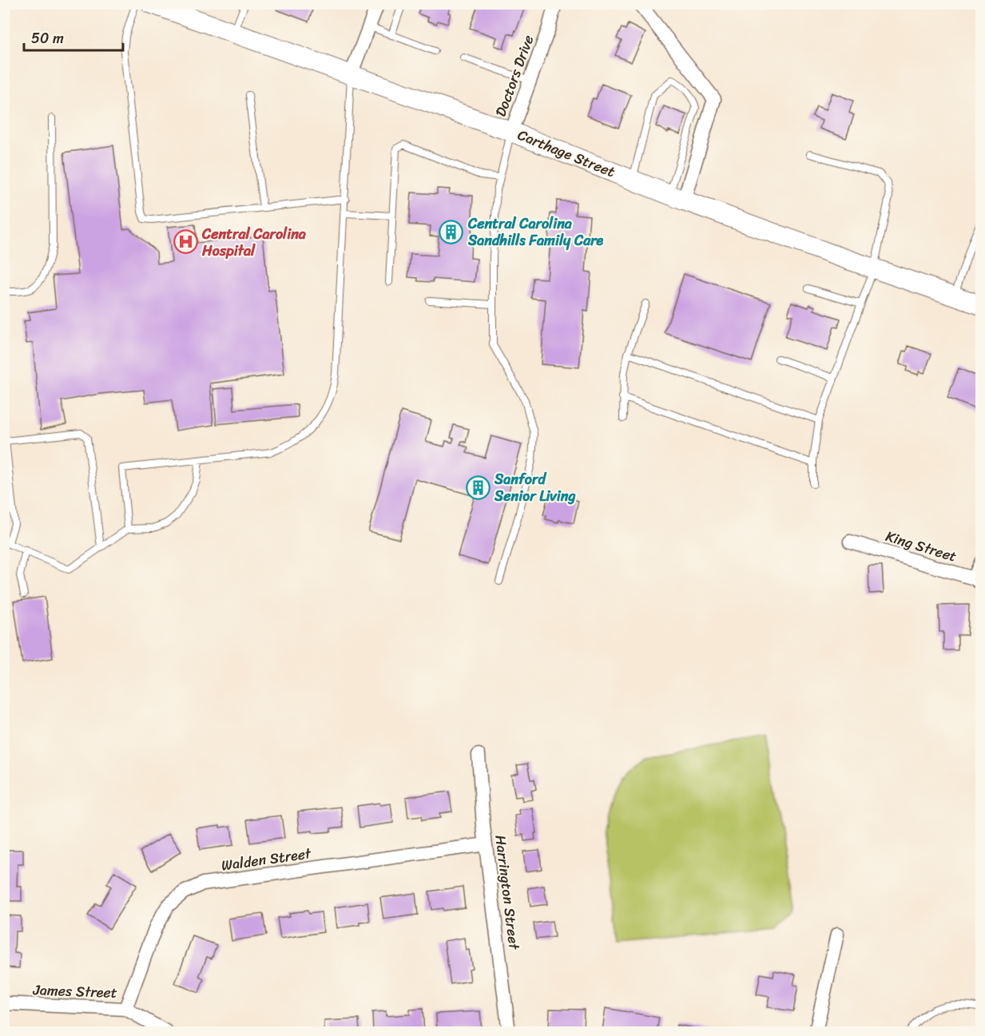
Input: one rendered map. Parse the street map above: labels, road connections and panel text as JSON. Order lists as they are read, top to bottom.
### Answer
{
  "streets": {
    "main road": ["Carthage Street"],
    "street": [
      "Doctors Drive",
      "King Street",
      "Walden Street",
      "Harrington Street",
      "James Street"
    ]
  },
  "crossings": [
    ["Doctors Drive", "Carthage Street"],
    ["Walden Street", "Harrington Street"],
    ["Walden Street", "James Street"]
  ],
  "places": {
    "building": ["Central Carolina Sandhills Family Care", "Sanford Senior Living"],
    "hospital": ["Central Carolina Hospital"]
  },
  "scale_bar": "50 m"
}
